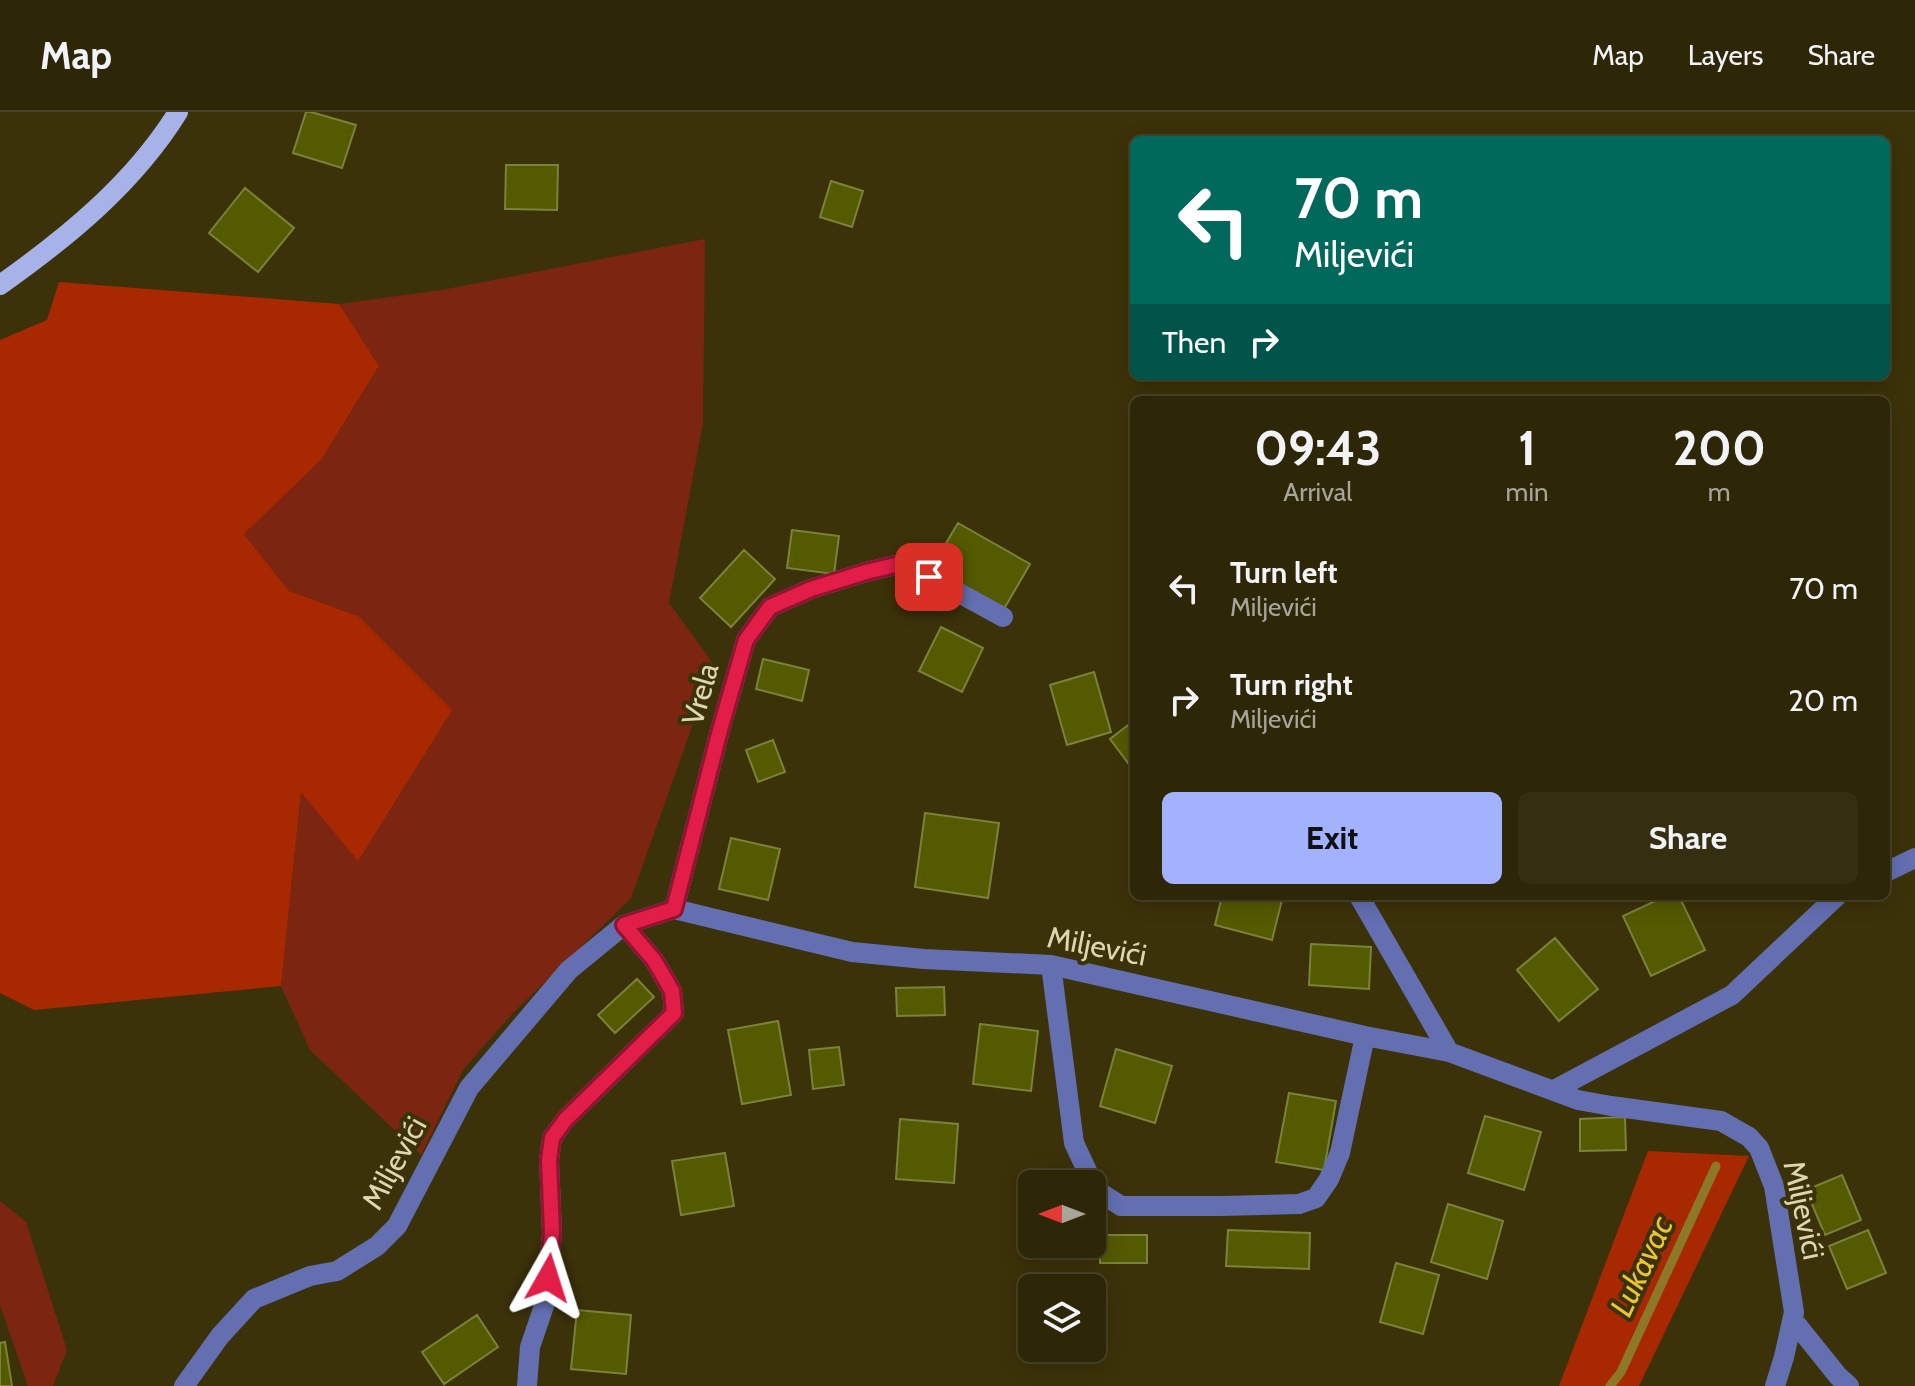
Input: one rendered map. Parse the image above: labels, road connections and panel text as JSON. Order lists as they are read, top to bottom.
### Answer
{
  "streets": {
    "street": ["Vrela", "Miljevići"]
  },
  "crossings": [
    ["Vrela", "Miljevići"]
  ],
  "water": ["Lukavac"],
  "north": "left",
  "page": {
    "header": "Map",
    "nav": ["Map", "Layers", "Share"],
    "turn": ["70 m", "Miljevići"],
    "then": "Then",
    "eta": [
      "09:43",
      "Arrival",
      "1",
      "min",
      "200",
      "m"
    ],
    "list": [
      {
        "name": "Turn left",
        "note": "Miljevići",
        "value": "70 m"
      },
      {
        "name": "Turn right",
        "note": "Miljevići",
        "value": "20 m"
      }
    ],
    "buttons": ["Exit", "Share"]
  }
}
